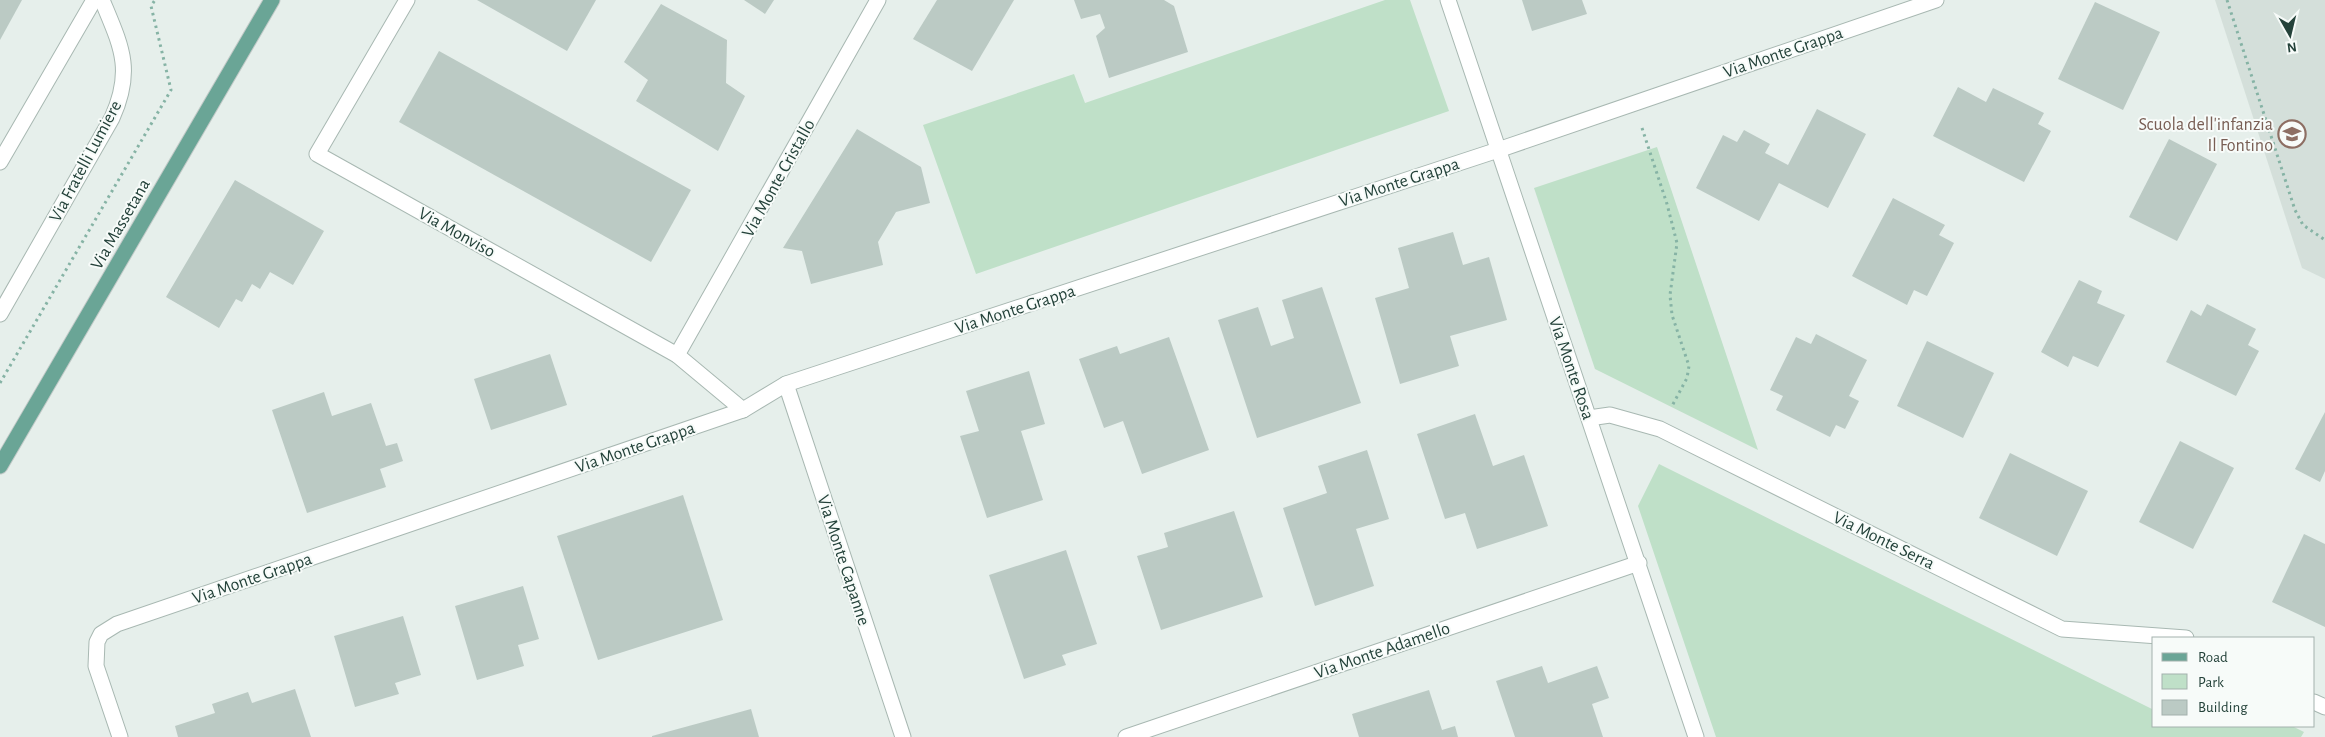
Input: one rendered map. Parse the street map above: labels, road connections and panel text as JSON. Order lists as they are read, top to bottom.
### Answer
{
  "streets": {
    "main road": ["Via Massetana"],
    "street": [
      "Via Monte Grappa",
      "Via Fratelli Lumiere",
      "Via Monte Cristallo",
      "Via Monviso",
      "Via Monte Rosa",
      "Via Monte Serra",
      "Via Monte Capanne",
      "Via Monte Adamello"
    ]
  },
  "crossings": [
    ["Via Monte Grappa", "Via Monviso"],
    ["Via Monte Grappa", "Via Monte Rosa"],
    ["Via Monte Grappa", "Via Monte Capanne"],
    ["Via Monte Cristallo", "Via Monviso"],
    ["Via Monte Rosa", "Via Monte Serra"],
    ["Via Monte Rosa", "Via Monte Adamello"]
  ],
  "places": {
    "school or university": ["Scuola dell'infanzia Il Fontino"]
  },
  "legend": ["Road", "Park", "Building"],
  "north": "bottom"
}
